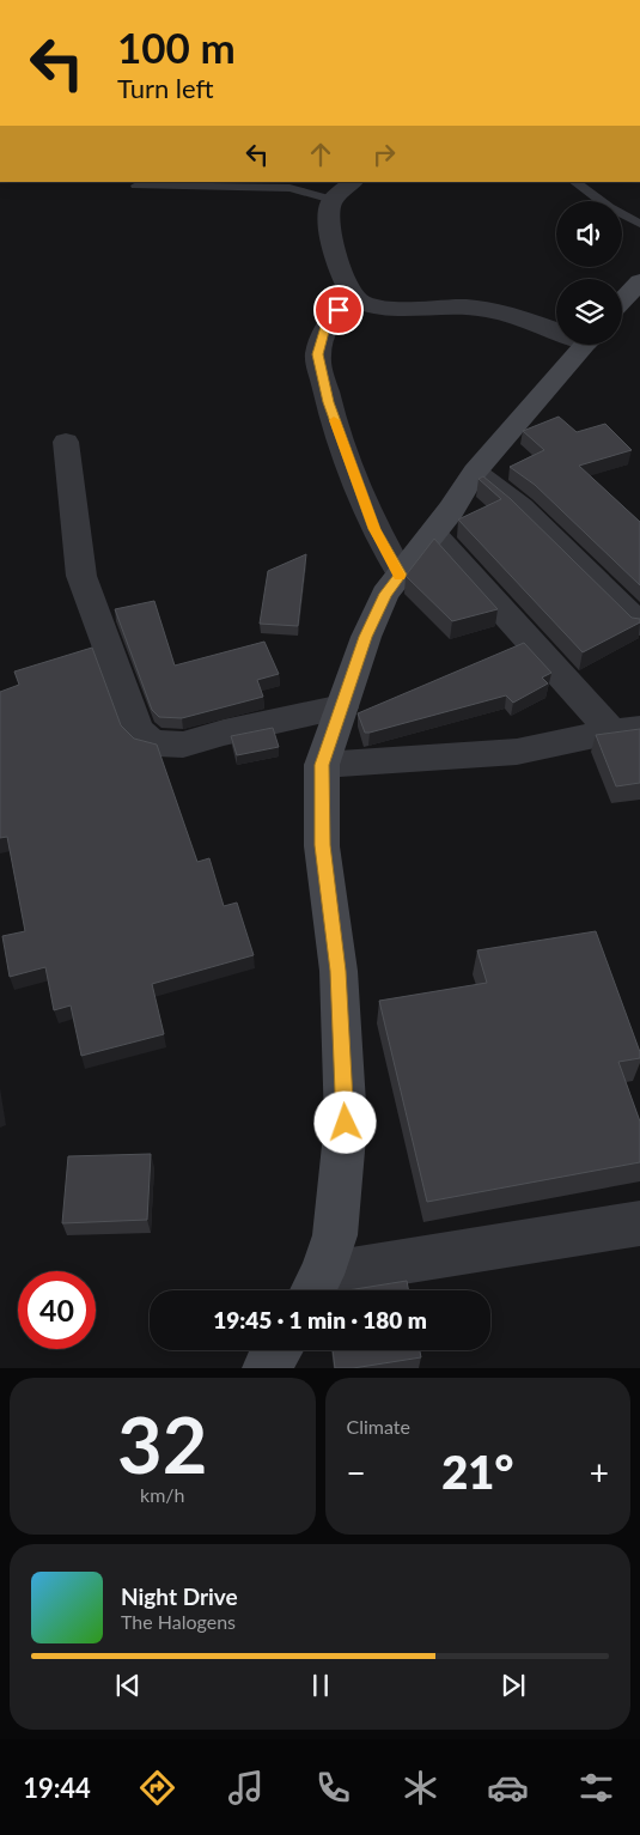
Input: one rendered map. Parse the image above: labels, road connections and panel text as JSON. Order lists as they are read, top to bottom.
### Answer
{
  "page": {
    "turn": ["100 m", "Turn left"],
    "limit": "40",
    "trip": "19:45 · 1 min · 180 m",
    "tile": [
      ["32", "km/h"],
      "Climate"
    ],
    "heat": ["−", "21°", "+"],
    "song": ["Night Drive", "The Halogens"],
    "tabs": "19:44"
  }
}
